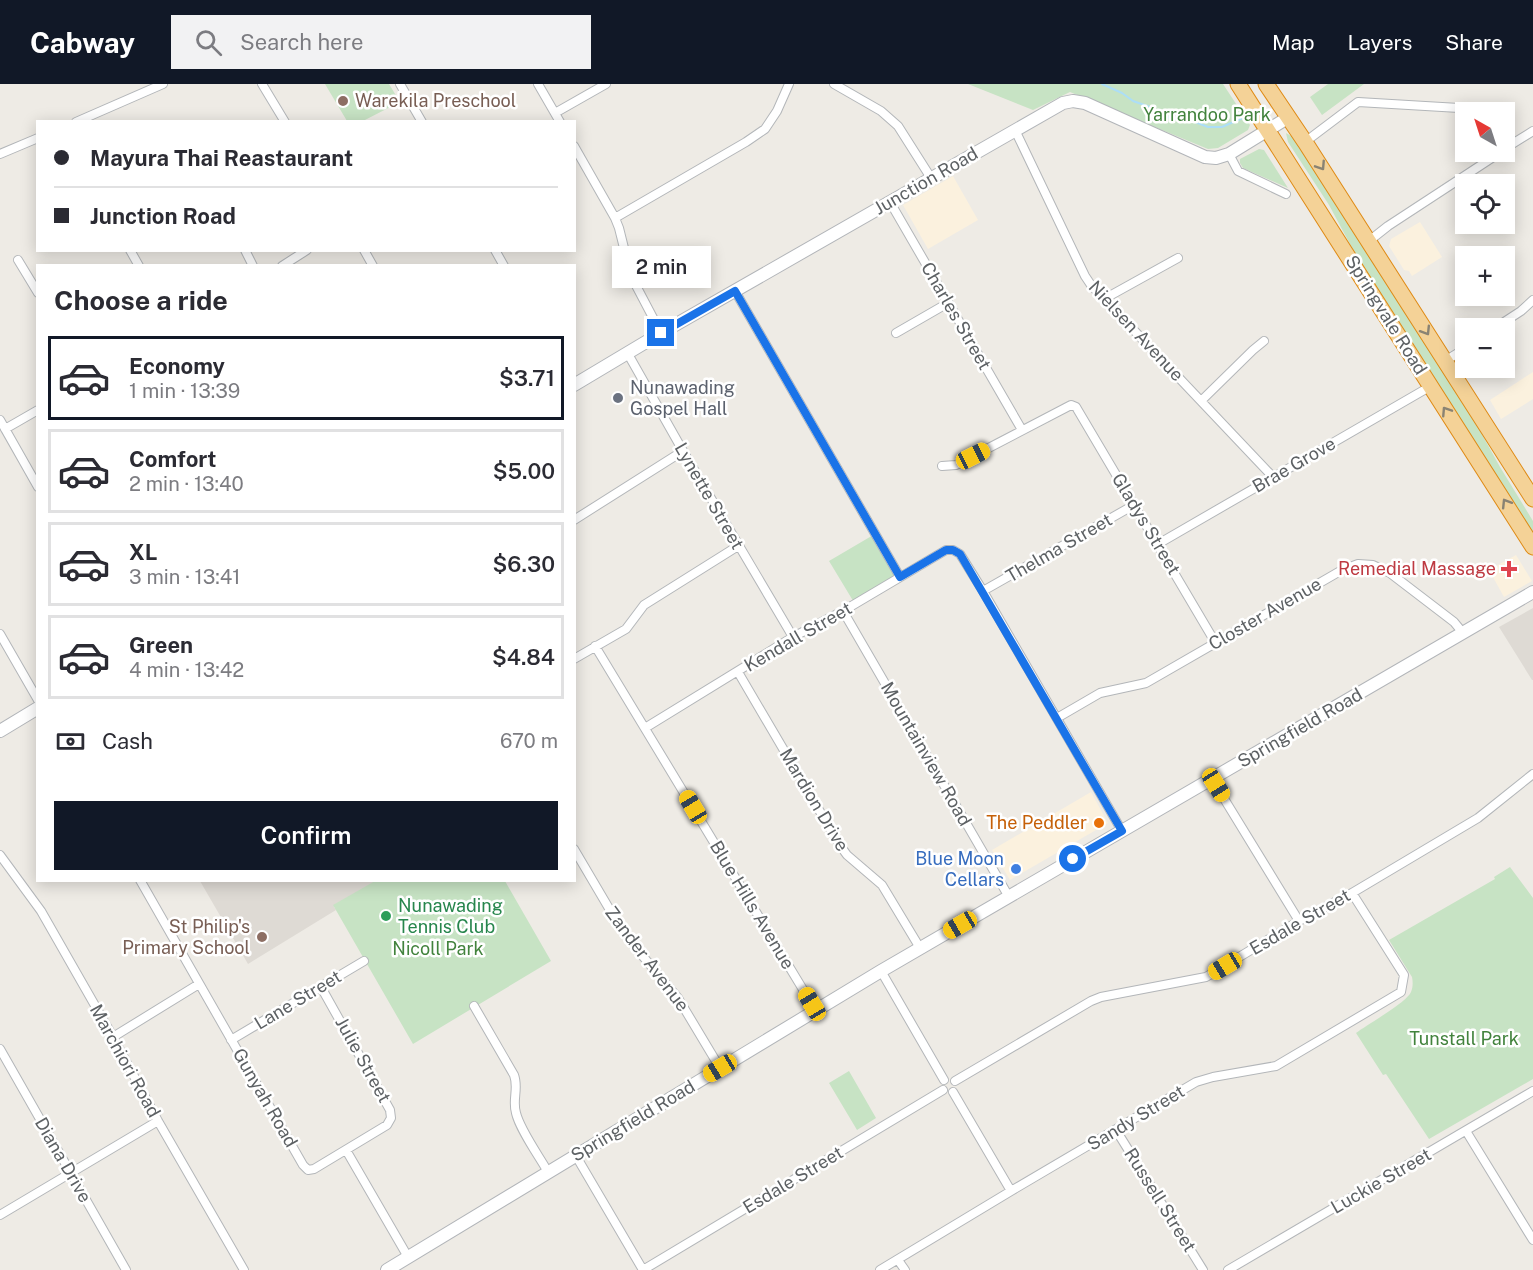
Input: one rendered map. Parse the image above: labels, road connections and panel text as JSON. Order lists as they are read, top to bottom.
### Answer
{
  "streets": {
    "highway": ["Springvale Road"],
    "main road": ["Junction Road", "Springfield Road"],
    "street": [
      "Charles Street",
      "Nielsen Avenue",
      "Brae Grove",
      "Lynette Street",
      "Gladys Street",
      "Thelma Street",
      "Closter Avenue",
      "Kendall Street",
      "Mountainview Road",
      "Mardion Drive",
      "Blue Hills Avenue",
      "Esdale Street",
      "Zander Avenue",
      "Lane Street",
      "Julie Street",
      "Marchiori Road",
      "Gunyah Road",
      "Sandy Street",
      "Diana Drive",
      "Luckie Street",
      "Russell Street"
    ]
  },
  "crossings": [
    ["Junction Road", "Springvale Road"],
    ["Junction Road", "Charles Street"],
    ["Junction Road", "Nielsen Avenue"],
    ["Junction Road", "Lynette Street"],
    ["Springvale Road", "Brae Grove"],
    ["Charles Street", "Gladys Street"],
    ["Nielsen Avenue", "Brae Grove"],
    ["Brae Grove", "Gladys Street"],
    ["Lynette Street", "Kendall Street"],
    ["Gladys Street", "Thelma Street"],
    ["Gladys Street", "Closter Avenue"],
    ["Thelma Street", "Kendall Street"],
    ["Closter Avenue", "Springfield Road"],
    ["Kendall Street", "Mountainview Road"],
    ["Kendall Street", "Mardion Drive"],
    ["Kendall Street", "Blue Hills Avenue"],
    ["Springfield Road", "Mountainview Road"],
    ["Springfield Road", "Mardion Drive"],
    ["Springfield Road", "Blue Hills Avenue"],
    ["Springfield Road", "Zander Avenue"],
    ["Esdale Street", "Sandy Street"],
    ["Lane Street", "Julie Street"],
    ["Lane Street", "Gunyah Road"],
    ["Julie Street", "Gunyah Road"],
    ["Sandy Street", "Russell Street"]
  ],
  "parks": ["Yarrandoo Park", "Nicoll Park", "Tunstall Park"],
  "places": {
    "other": [
      "Warekila Preschool",
      "Nunawading Gospel Hall",
      "The Peddler",
      "Blue Moon Cellars",
      "Nunawading Tennis Club",
      "St Philip's Primary School"
    ],
    "health": ["Remedial Massage"]
  },
  "north": "top left",
  "page": {
    "header": "Cabway",
    "search": "Search here",
    "nav": ["Map", "Layers", "Share"],
    "map_buttons": ["+", "−"],
    "banner": ["Mayura Thai Reastaurant", "Junction Road"],
    "bubble": "2 min",
    "heading": "Choose a ride",
    "list": [
      {
        "name": "Economy",
        "note": "1 min · 13:39",
        "value": "$3.71"
      },
      {
        "name": "Comfort",
        "note": "2 min · 13:40",
        "value": "$5.00"
      },
      {
        "name": "XL",
        "note": "3 min · 13:41",
        "value": "$6.30"
      },
      {
        "name": "Green",
        "note": "4 min · 13:42",
        "value": "$4.84"
      }
    ],
    "pay": ["Cash", "670 m"],
    "buttons": "Confirm"
  }
}
